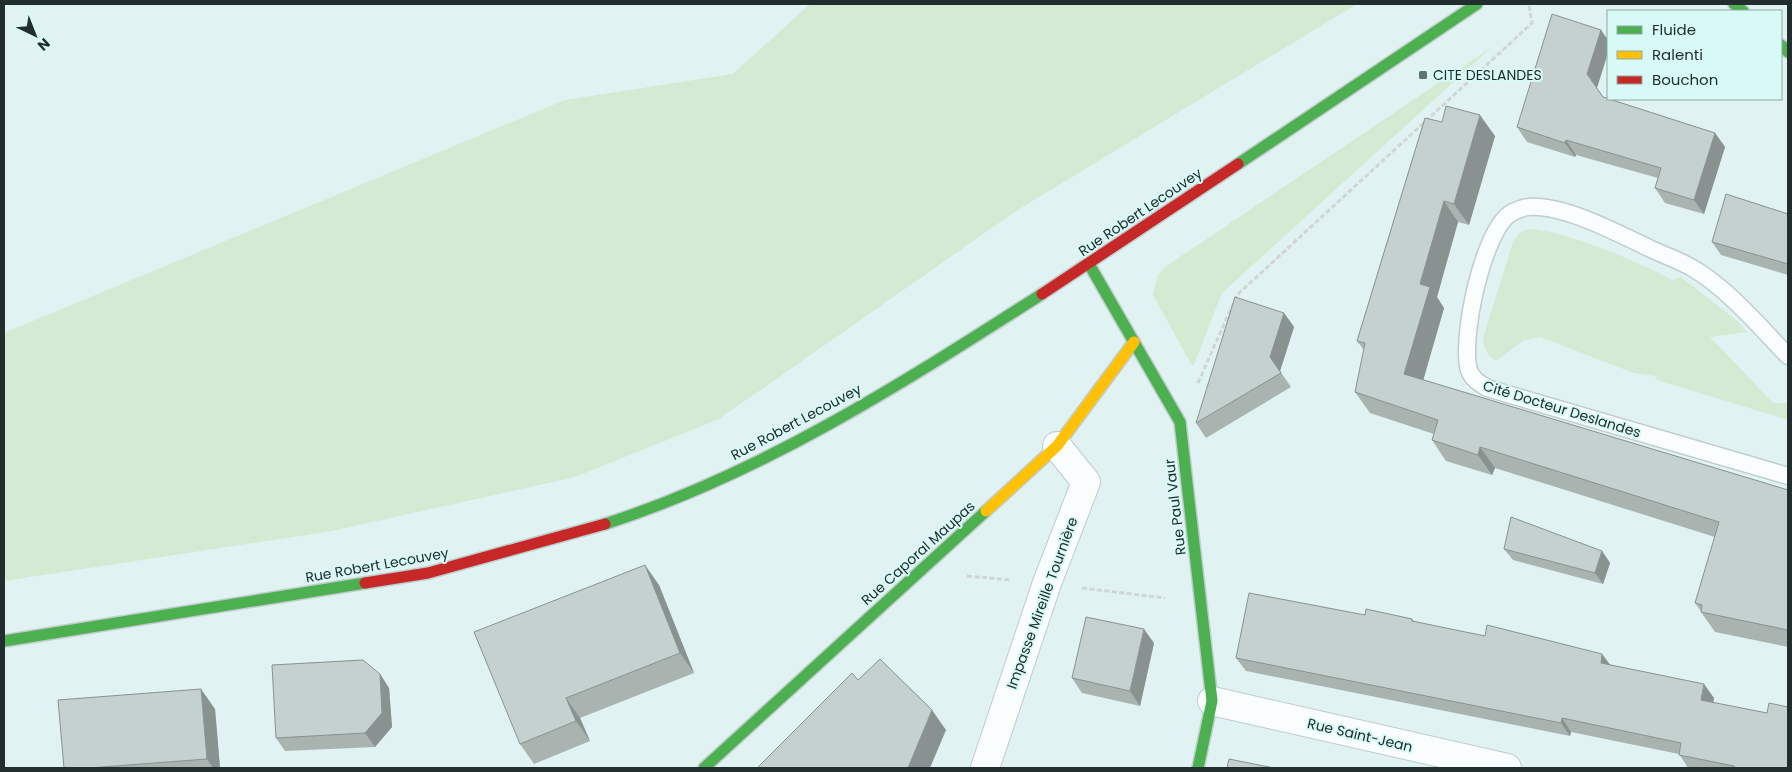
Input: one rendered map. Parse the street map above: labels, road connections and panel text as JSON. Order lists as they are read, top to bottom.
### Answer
{
  "streets": {
    "street": [
      "Rue Robert Lecouvey",
      "Rue Paul Vaur",
      "Rue Caporal Maupas",
      "Impasse Mireille Tournière",
      "Rue Saint-Jean"
    ],
    "lane": ["Cité Docteur Deslandes"]
  },
  "crossings": [
    ["Rue Robert Lecouvey", "Rue Paul Vaur"],
    ["Rue Paul Vaur", "Rue Caporal Maupas"],
    ["Rue Paul Vaur", "Rue Saint-Jean"],
    ["Rue Caporal Maupas", "Impasse Mireille Tournière"]
  ],
  "places": {
    "transit": ["CITE DESLANDES"]
  },
  "legend": ["Fluide", "Ralenti", "Bouchon"],
  "north": "bottom right"
}
